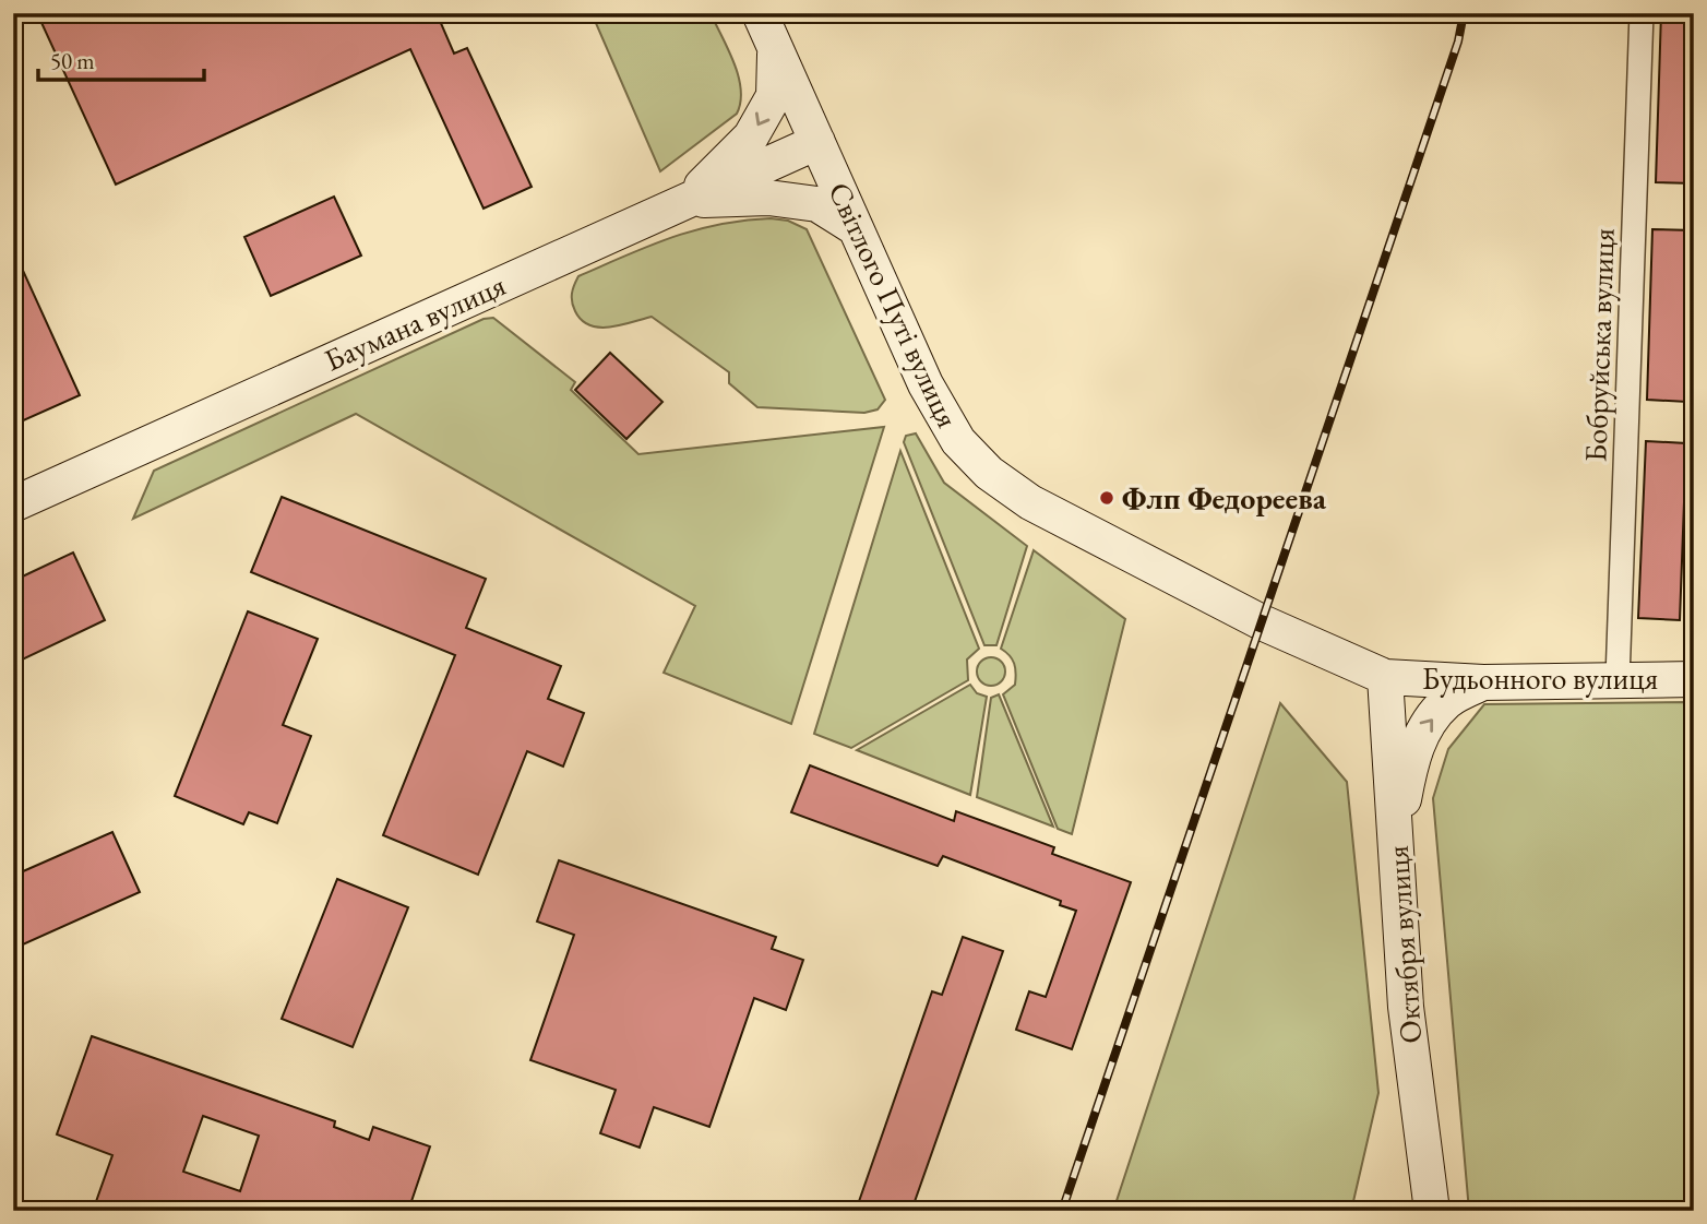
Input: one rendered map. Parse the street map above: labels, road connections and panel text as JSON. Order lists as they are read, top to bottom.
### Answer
{
  "streets": {
    "main road": [
      "Світлого Путі вулиця",
      "Баумана вулиця",
      "Будьонного вулиця",
      "Октября вулиця"
    ],
    "street": ["Бобруйська вулиця"]
  },
  "crossings": [
    ["Світлого Путі вулиця", "Баумана вулиця"],
    ["Світлого Путі вулиця", "Будьонного вулиця"],
    ["Світлого Путі вулиця", "Октября вулиця"],
    ["Бобруйська вулиця", "Будьонного вулиця"],
    ["Будьонного вулиця", "Октября вулиця"]
  ],
  "places": ["Флп Федореева"],
  "scale_bar": "50 m"
}
